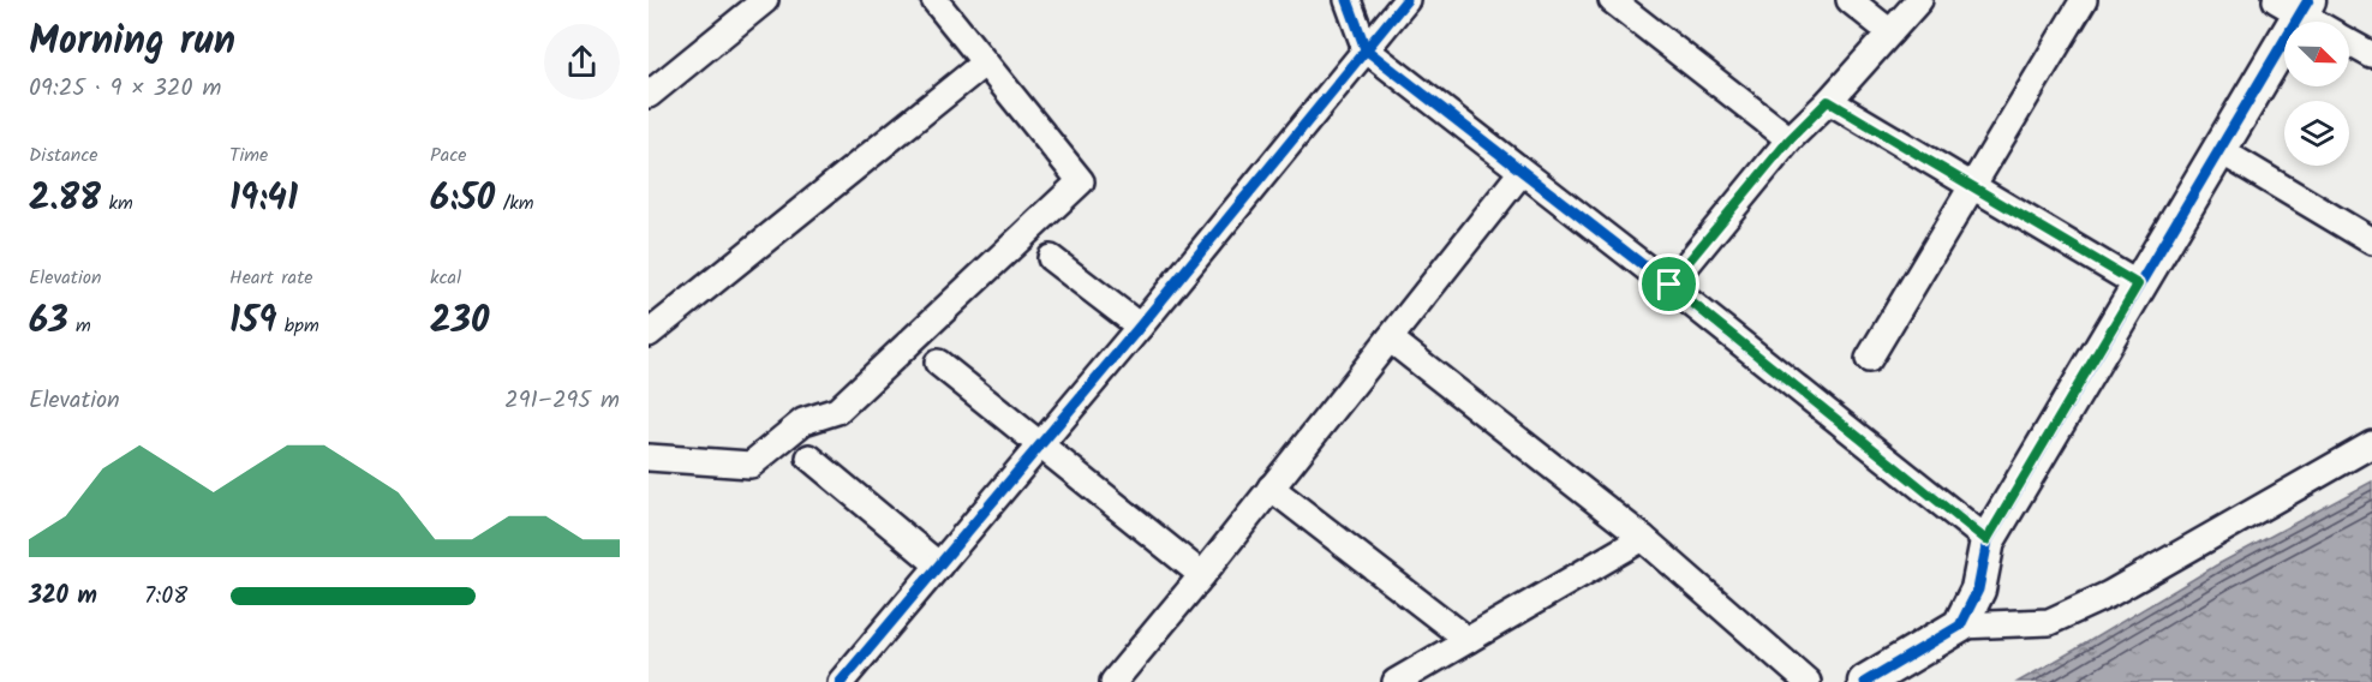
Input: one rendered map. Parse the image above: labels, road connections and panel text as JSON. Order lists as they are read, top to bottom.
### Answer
{
  "north": "bottom right",
  "page": {
    "heading": ["Morning run", "09:25 · 9 × 320 m"],
    "stats": [
      ["Distance", "2.88 km"],
      ["Time", "19:41"],
      ["Pace", "6:50 /km"],
      ["Elevation", "63 m"],
      ["Heart rate", "159 bpm"],
      ["kcal", "230"]
    ],
    "chart": ["Elevation", "291–295 m"],
    "list": [
      {
        "name": "320 m",
        "note": "7:08"
      }
    ]
  }
}
